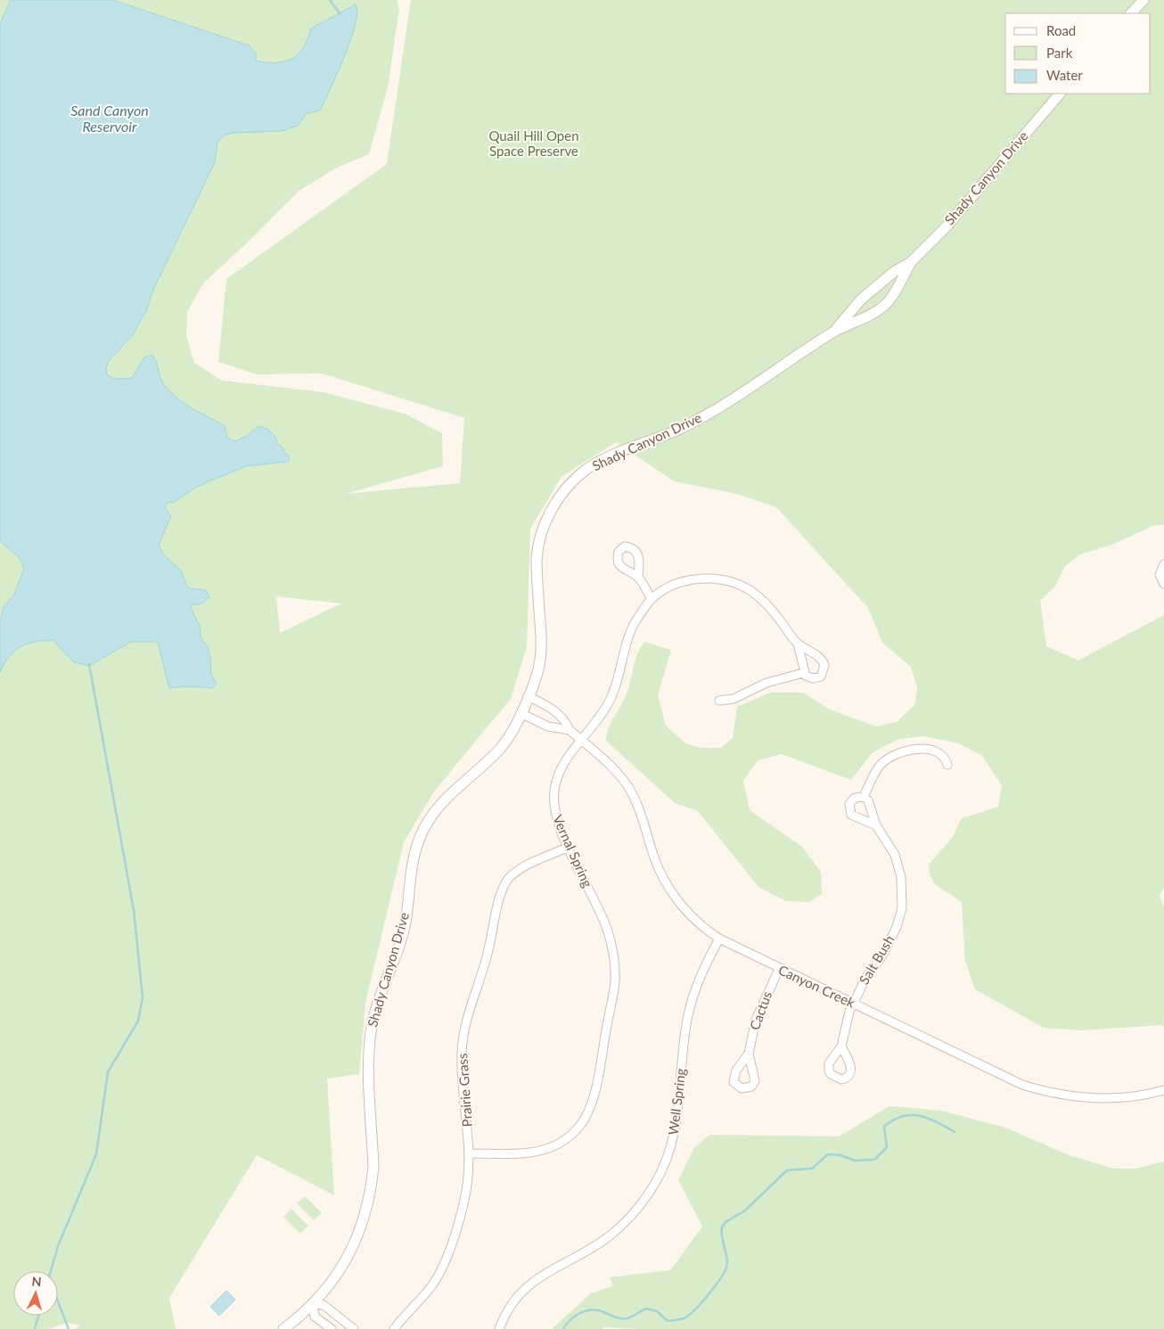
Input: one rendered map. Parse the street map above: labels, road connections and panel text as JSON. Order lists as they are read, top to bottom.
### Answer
{
  "streets": {
    "street": [
      "Shady Canyon Drive",
      "Vernal Spring",
      "Salt Bush",
      "Canyon Creek",
      "Cactus",
      "Prairie Grass",
      "Well Spring"
    ]
  },
  "crossings": [
    ["Shady Canyon Drive", "Canyon Creek"],
    ["Vernal Spring", "Canyon Creek"],
    ["Vernal Spring", "Prairie Grass"],
    ["Salt Bush", "Canyon Creek"],
    ["Canyon Creek", "Cactus"],
    ["Canyon Creek", "Well Spring"]
  ],
  "water": ["Sand Canyon Reservoir"],
  "parks": ["Quail Hill Open Space Preserve"],
  "legend": ["Road", "Park", "Water"],
  "north": "top"
}
